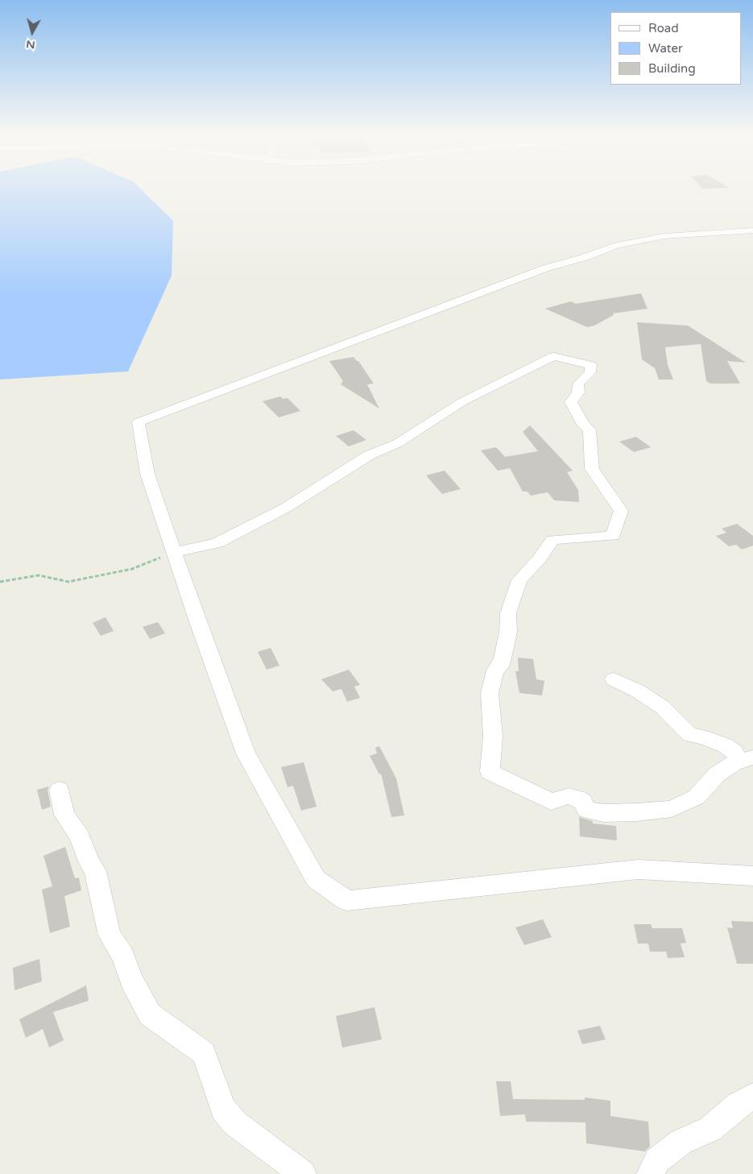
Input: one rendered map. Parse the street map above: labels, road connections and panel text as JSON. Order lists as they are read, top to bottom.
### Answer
{
  "legend": ["Road", "Water", "Building"],
  "north": "bottom"
}
